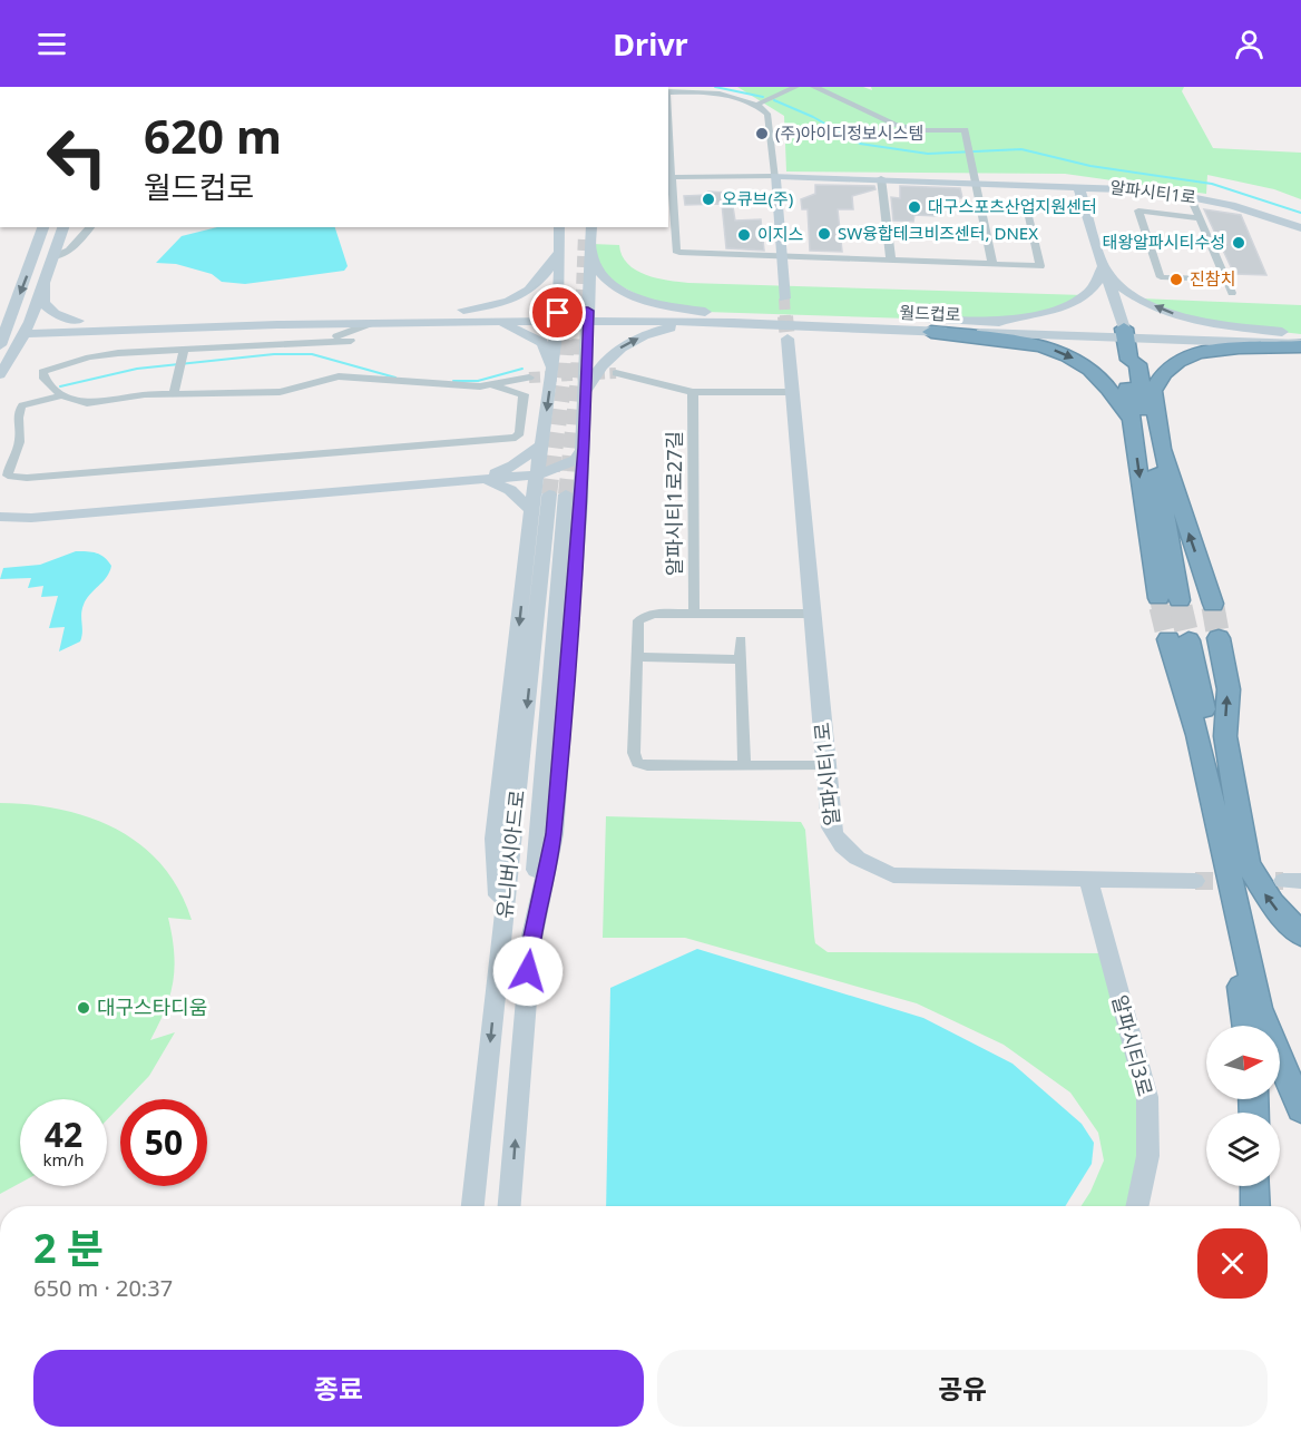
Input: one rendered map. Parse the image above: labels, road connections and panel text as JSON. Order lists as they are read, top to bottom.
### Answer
{
  "streets": {
    "main road": [
      "알파시티1로",
      "월드컵로",
      "유니버시아드로",
      "알파시티3로"
    ],
    "street": ["알파시티1로27길"]
  },
  "crossings": [
    ["알파시티1로", "알파시티3로"]
  ],
  "places": [
    "(주)아이디정보시스템",
    "오큐브(주)",
    "대구스포츠산업지원센터",
    "SW융합테크비즈센터, DNEX",
    "이지스",
    "태왕알파시티수성",
    "진참치",
    "대구스타디움"
  ],
  "north": "right",
  "page": {
    "header": "Drivr",
    "turn": ["620 m", "월드컵로"],
    "speed": "42 km/h",
    "limit": "50",
    "heading": ["2 분", "650 m · 20:37"],
    "buttons": ["종료", "공유"]
  }
}
